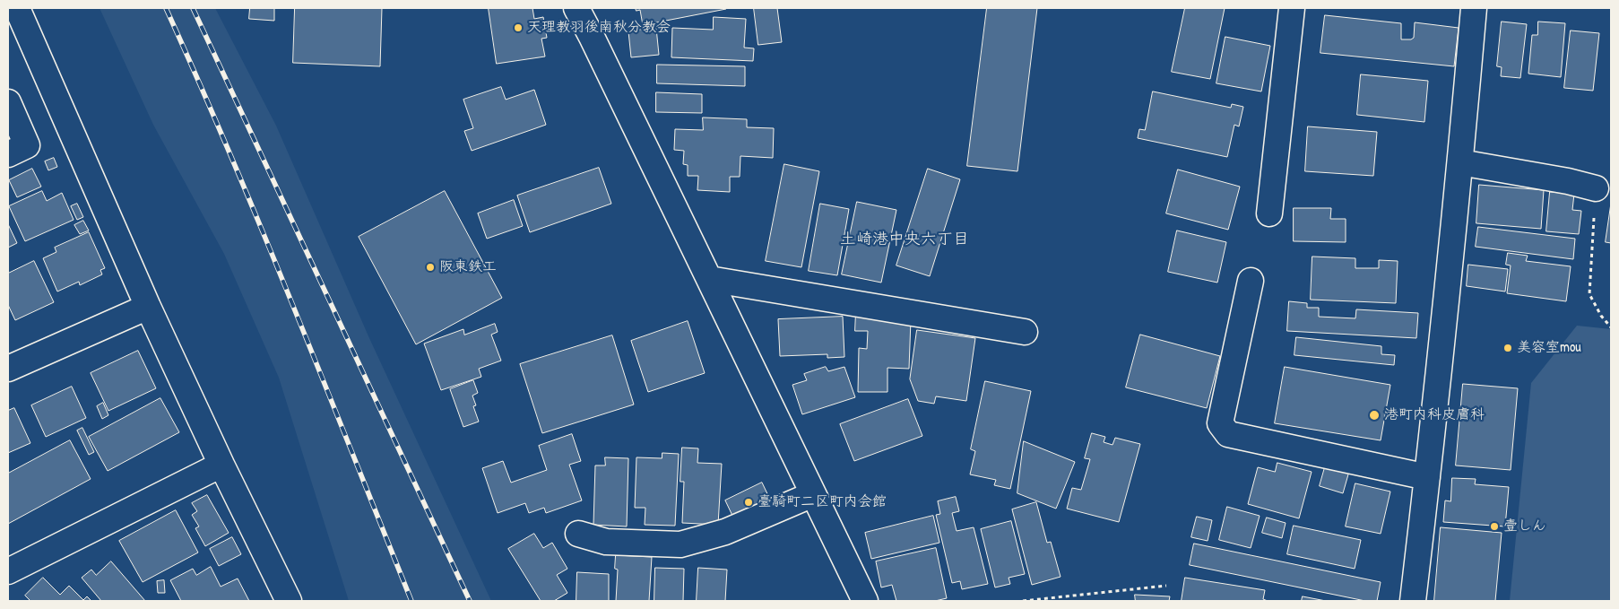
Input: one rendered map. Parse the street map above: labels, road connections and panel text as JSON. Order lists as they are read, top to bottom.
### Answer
{
  "districts": ["土崎港中央六丁目"],
  "places": [
    "天理教羽後南秋分教会",
    "阪東鉄工",
    "美容室mou",
    "港町内科皮膚科",
    "臺騎町二区町内会館",
    "壹しん"
  ]
}
